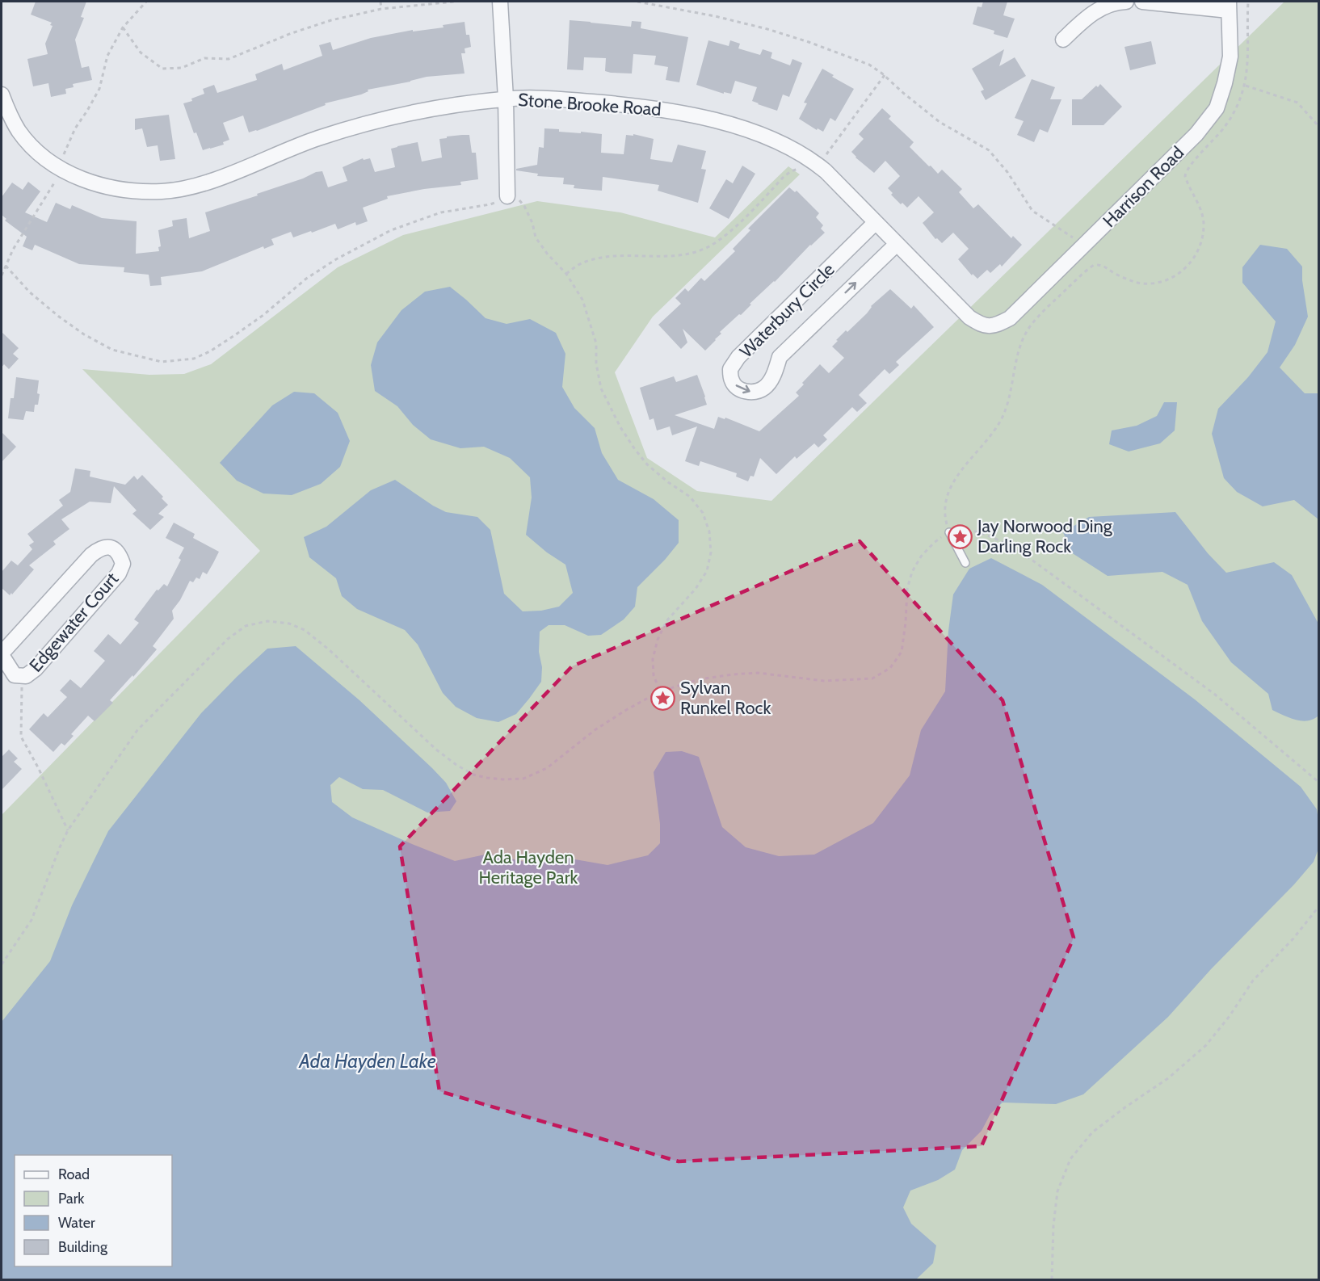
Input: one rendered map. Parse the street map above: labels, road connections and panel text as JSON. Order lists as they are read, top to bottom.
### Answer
{
  "streets": {
    "street": [
      "Stone Brooke Road",
      "Harrison Road",
      "Waterbury Circle",
      "Edgewater Court"
    ]
  },
  "crossings": [
    ["Stone Brooke Road", "Harrison Road"],
    ["Stone Brooke Road", "Waterbury Circle"]
  ],
  "water": ["Ada Hayden Lake"],
  "parks": ["Ada Hayden Heritage Park"],
  "places": {
    "place": ["Jay Norwood Ding Darling Rock", "Sylvan Runkel Rock"]
  },
  "legend": [
    "Road",
    "Park",
    "Water",
    "Building"
  ]
}
